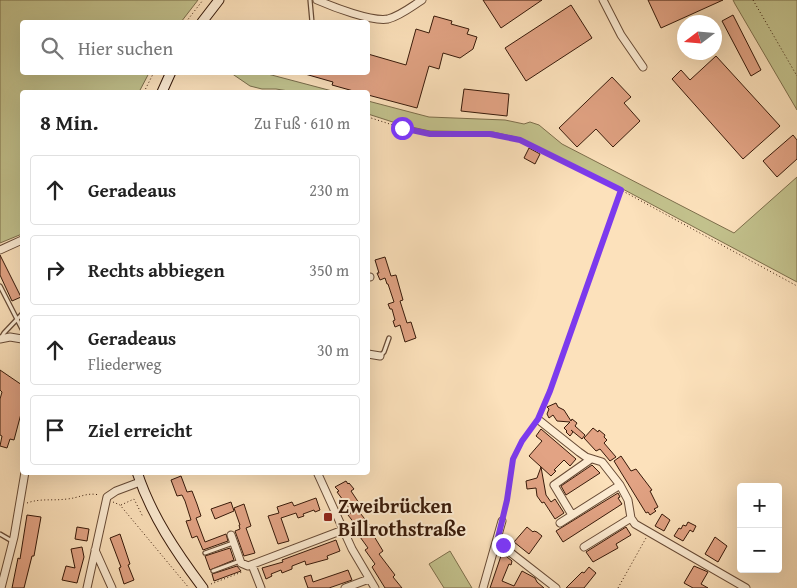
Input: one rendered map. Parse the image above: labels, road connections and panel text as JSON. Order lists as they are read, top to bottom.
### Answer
{
  "places": {
    "transit": ["Zweibrücken Billrothstraße"]
  },
  "north": "left",
  "page": {
    "search": "Hier suchen",
    "heading": ["8 Min.", "Zu Fuß · 610 m"],
    "list": [
      ["Geradeaus", "230 m"],
      ["Rechts abbiegen", "350 m"],
      ["Geradeaus", "Fliederweg", "30 m"],
      "Ziel erreicht"
    ],
    "map_buttons": ["+", "−"]
  }
}
